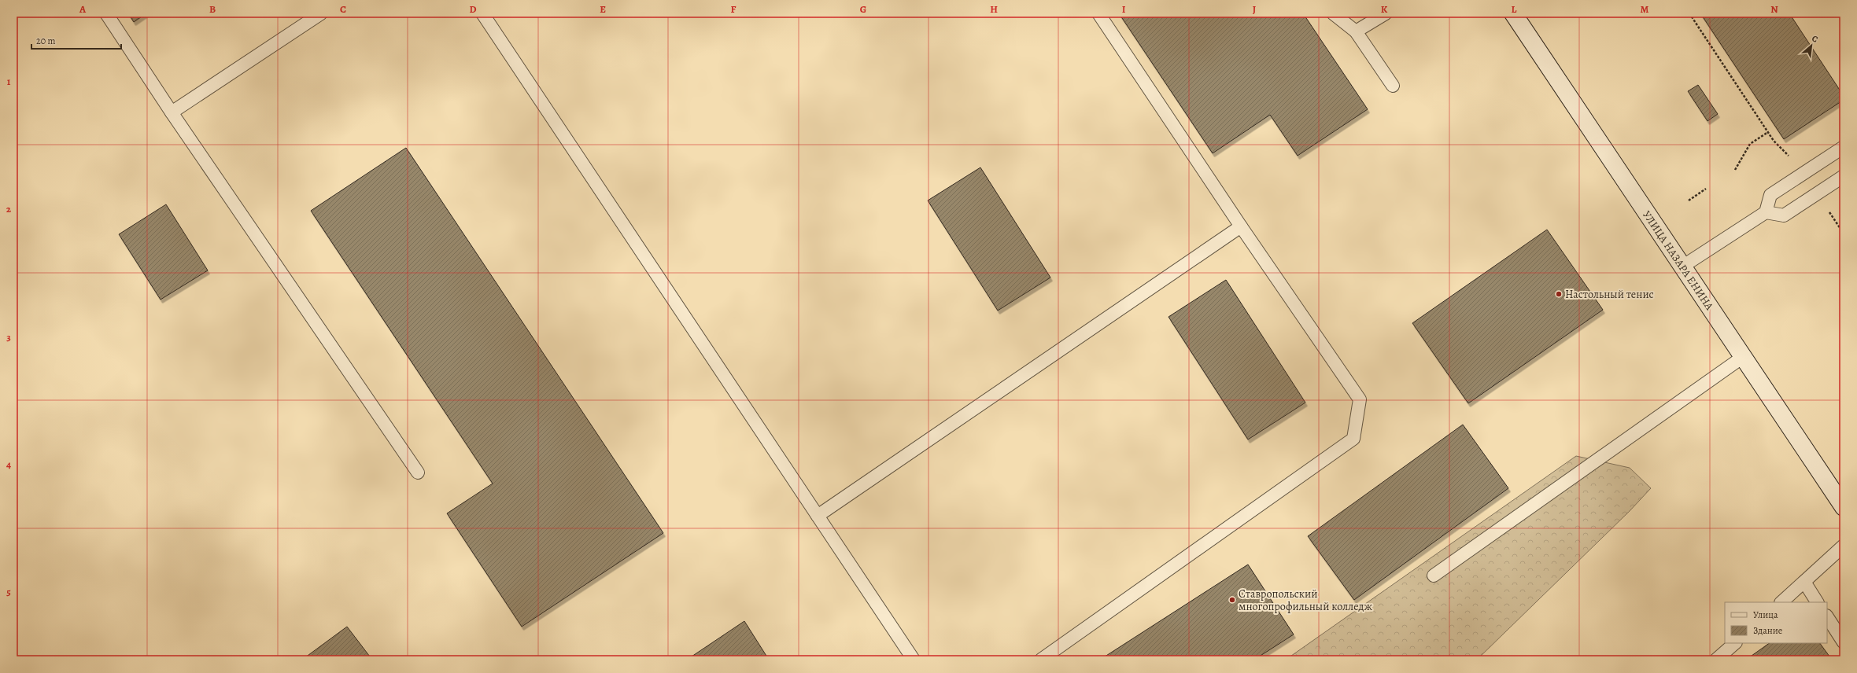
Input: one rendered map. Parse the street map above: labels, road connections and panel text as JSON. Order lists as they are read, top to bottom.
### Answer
{
  "streets": {
    "main road": ["УЛИЦА НАЗАРА ЕНИНА"]
  },
  "places": ["Настольный тенис", "Ставропольский многопрофильный колледж"],
  "legend": ["Улица", "Здание"],
  "scale_bar": "20 m",
  "north": "top right",
  "grid": {
    "columns": [
      "A",
      "B",
      "C",
      "D",
      "E",
      "F",
      "G",
      "H",
      "I",
      "J",
      "K",
      "L",
      "M",
      "N"
    ],
    "rows": [
      "1",
      "2",
      "3",
      "4",
      "5"
    ]
  }
}
